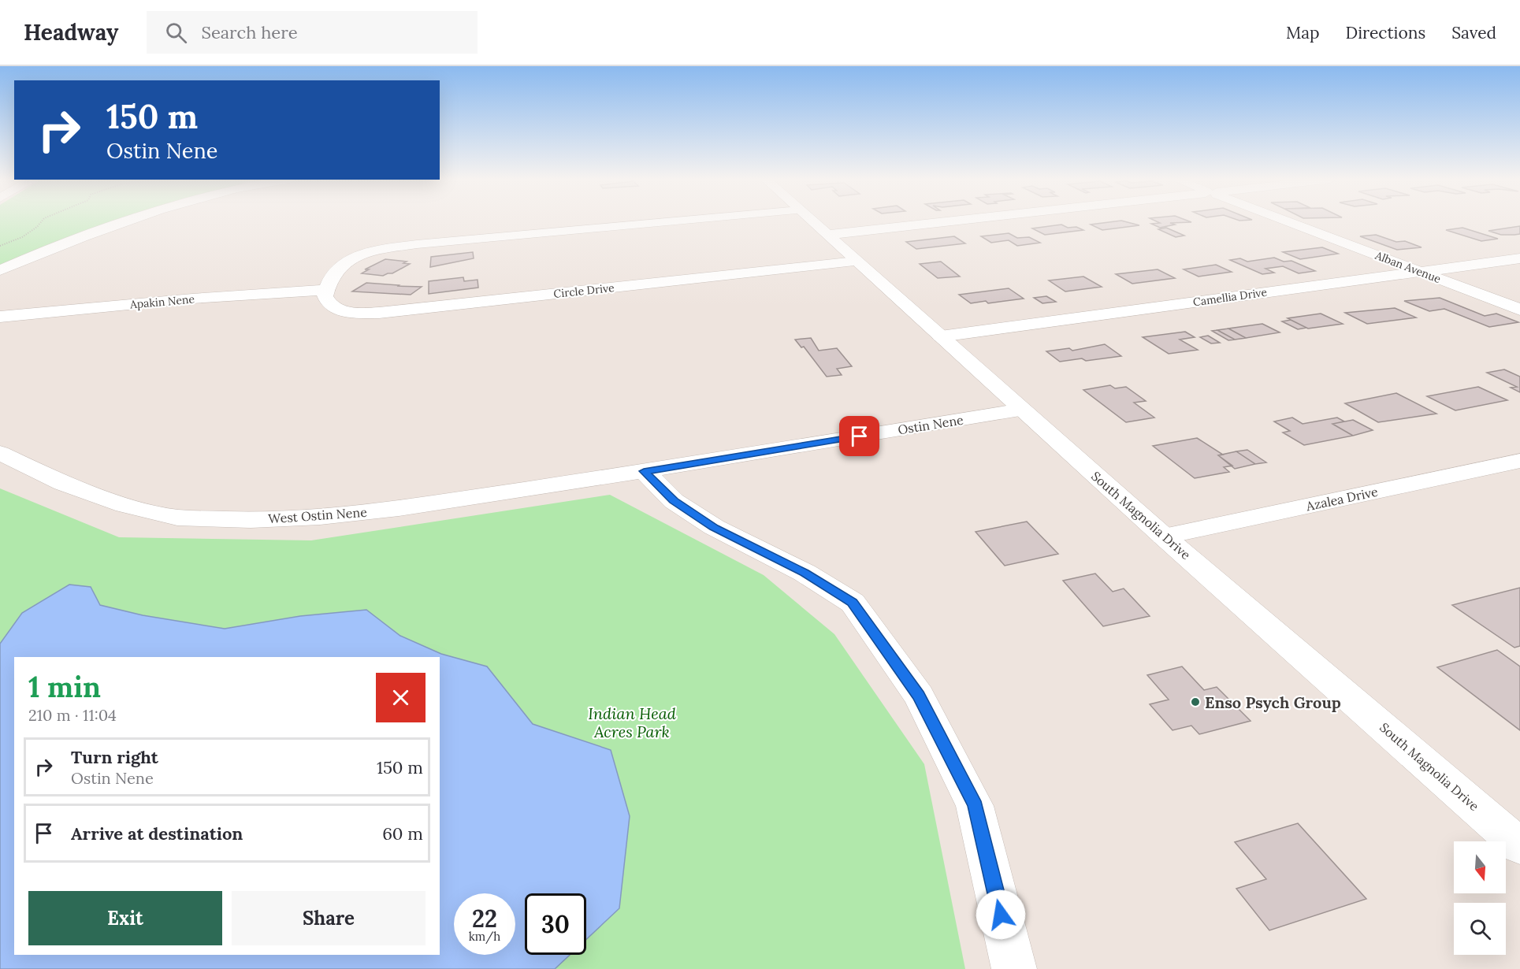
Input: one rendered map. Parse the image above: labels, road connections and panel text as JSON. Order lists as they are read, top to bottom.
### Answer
{
  "streets": {
    "street": [
      "Alban Avenue",
      "Circle Drive",
      "Camellia Drive",
      "Apakin Nene",
      "Ostin Nene",
      "Azalea Drive",
      "West Ostin Nene",
      "South Magnolia Drive"
    ]
  },
  "crossings": [
    ["Alban Avenue", "Camellia Drive"],
    ["Circle Drive", "Apakin Nene"],
    ["Circle Drive", "South Magnolia Drive"],
    ["Camellia Drive", "South Magnolia Drive"],
    ["Ostin Nene", "West Ostin Nene"],
    ["Ostin Nene", "South Magnolia Drive"],
    ["Azalea Drive", "South Magnolia Drive"]
  ],
  "parks": ["Indian Head Acres Park"],
  "places": ["Enso Psych Group"],
  "north": "bottom",
  "page": {
    "header": "Headway",
    "search": "Search here",
    "nav": ["Map", "Directions", "Saved"],
    "turn": ["150 m", "Ostin Nene"],
    "heading": ["1 min", "210 m · 11:04"],
    "list": [
      {
        "name": "Turn right",
        "note": "Ostin Nene",
        "value": "150 m"
      },
      {
        "name": "Arrive at destination",
        "value": "60 m"
      }
    ],
    "buttons": ["Exit", "Share"],
    "speed": "22 km/h",
    "limit": "30"
  }
}
